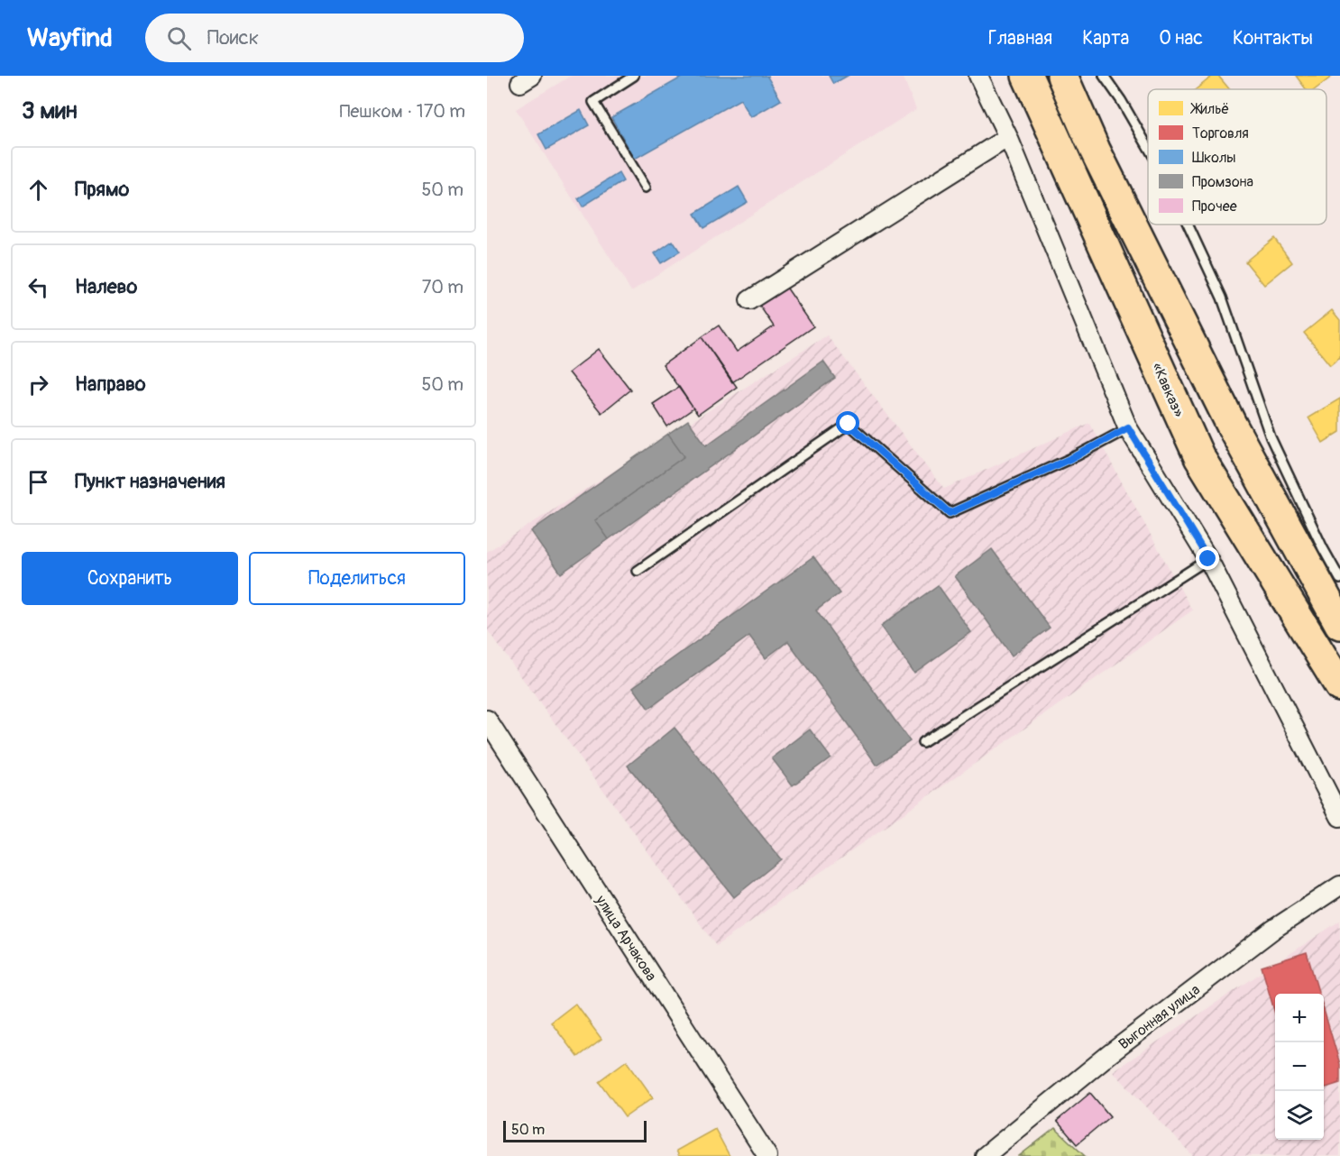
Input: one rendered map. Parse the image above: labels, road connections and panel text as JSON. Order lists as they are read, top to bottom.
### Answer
{
  "streets": {
    "highway": ["«Кавказ»"],
    "street": ["улица Арчакова", "Выгонная улица"]
  },
  "legend": [
    "Жильё",
    "Торговля",
    "Школы",
    "Промзона",
    "Прочее"
  ],
  "scale_bar": "50 m",
  "page": {
    "header": "Wayfind",
    "search": "Поиск",
    "nav": [
      "Главная",
      "Карта",
      "О нас",
      "Контакты"
    ],
    "heading": ["3 мин", "Пешком · 170 m"],
    "list": [
      ["Прямо", "50 m"],
      ["Налево", "70 m"],
      ["Направо", "50 m"],
      "Пункт назначения"
    ],
    "buttons": ["Сохранить", "Поделиться"],
    "map_buttons": ["+", "−"],
    "scale": "50 m"
  }
}
